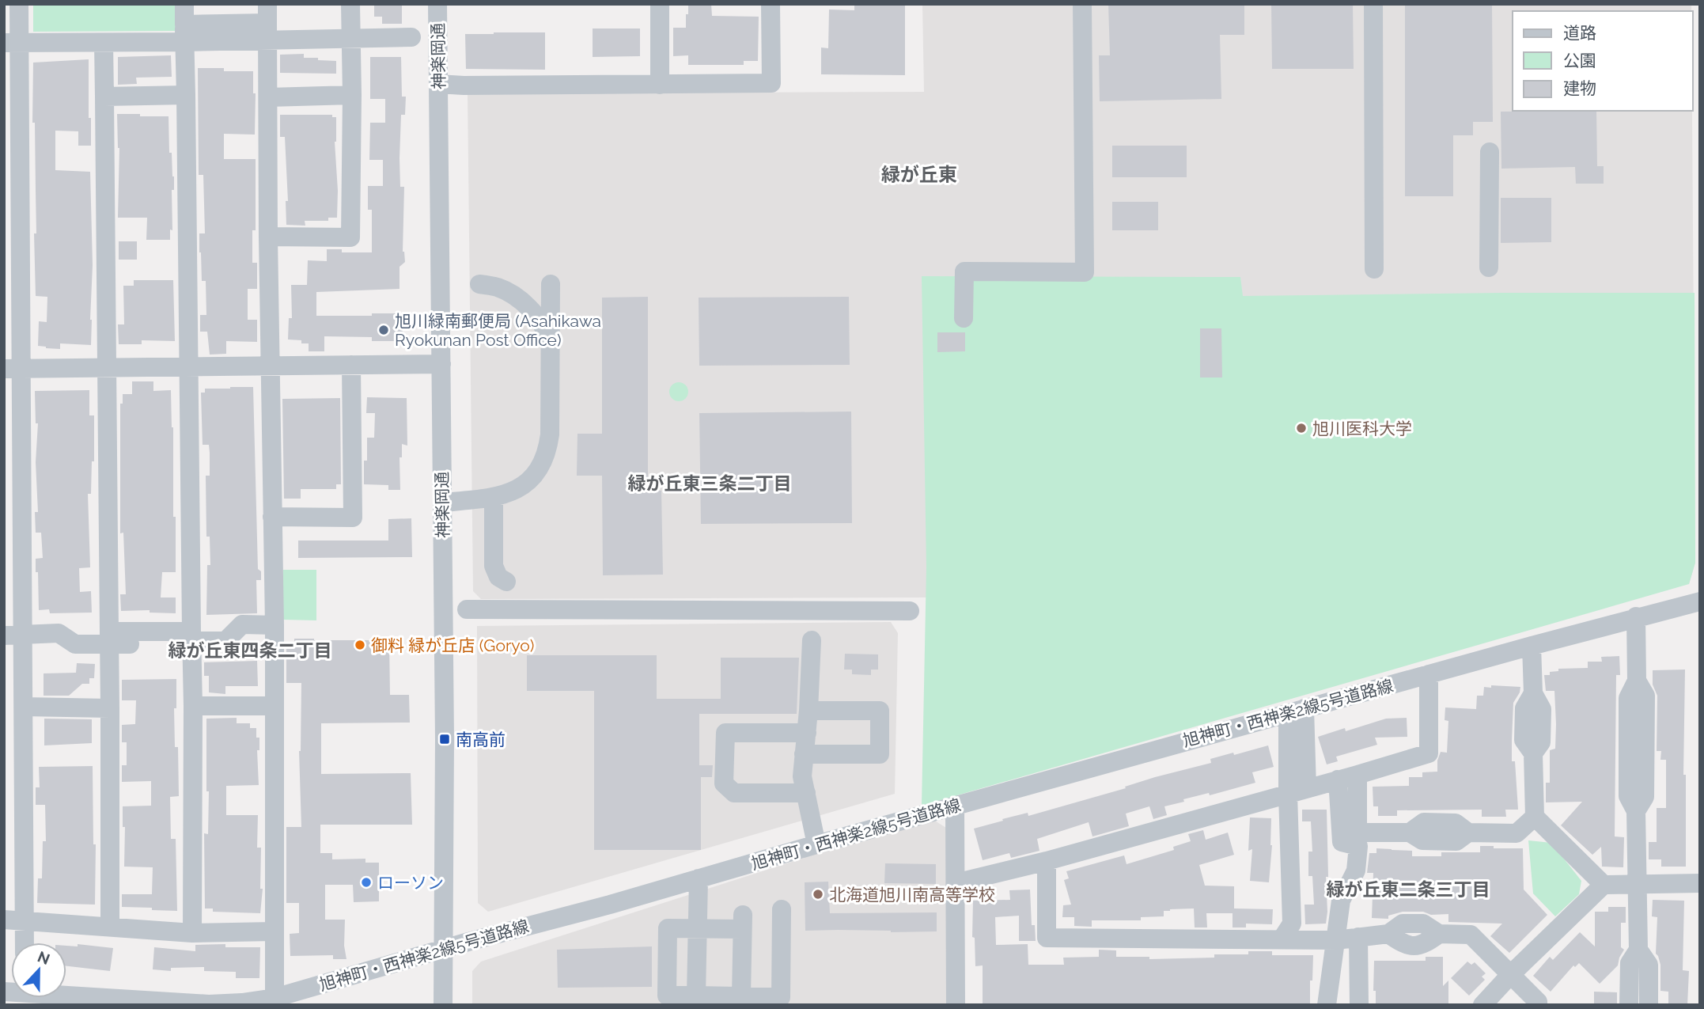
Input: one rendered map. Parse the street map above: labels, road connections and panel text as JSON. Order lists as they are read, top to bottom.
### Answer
{
  "streets": {
    "street": ["神楽岡通", "旭神町・西神楽2線5号道路線"]
  },
  "crossings": [
    ["神楽岡通", "旭神町・西神楽2線5号道路線"]
  ],
  "districts": [
    "緑が丘東",
    "緑が丘東三条二丁目",
    "緑が丘東四条二丁目",
    "緑が丘東二条三丁目"
  ],
  "places": {
    "other": [
      "旭川緑南郵便局 (Asahikawa Ryokunan Post Office)",
      "旭川医科大学",
      "御料 緑が丘店 (Goryo)",
      "ローソン",
      "北海道旭川南高等学校"
    ],
    "transit": ["南高前"]
  },
  "legend": ["道路", "公園", "建物"],
  "north": "top"
}
